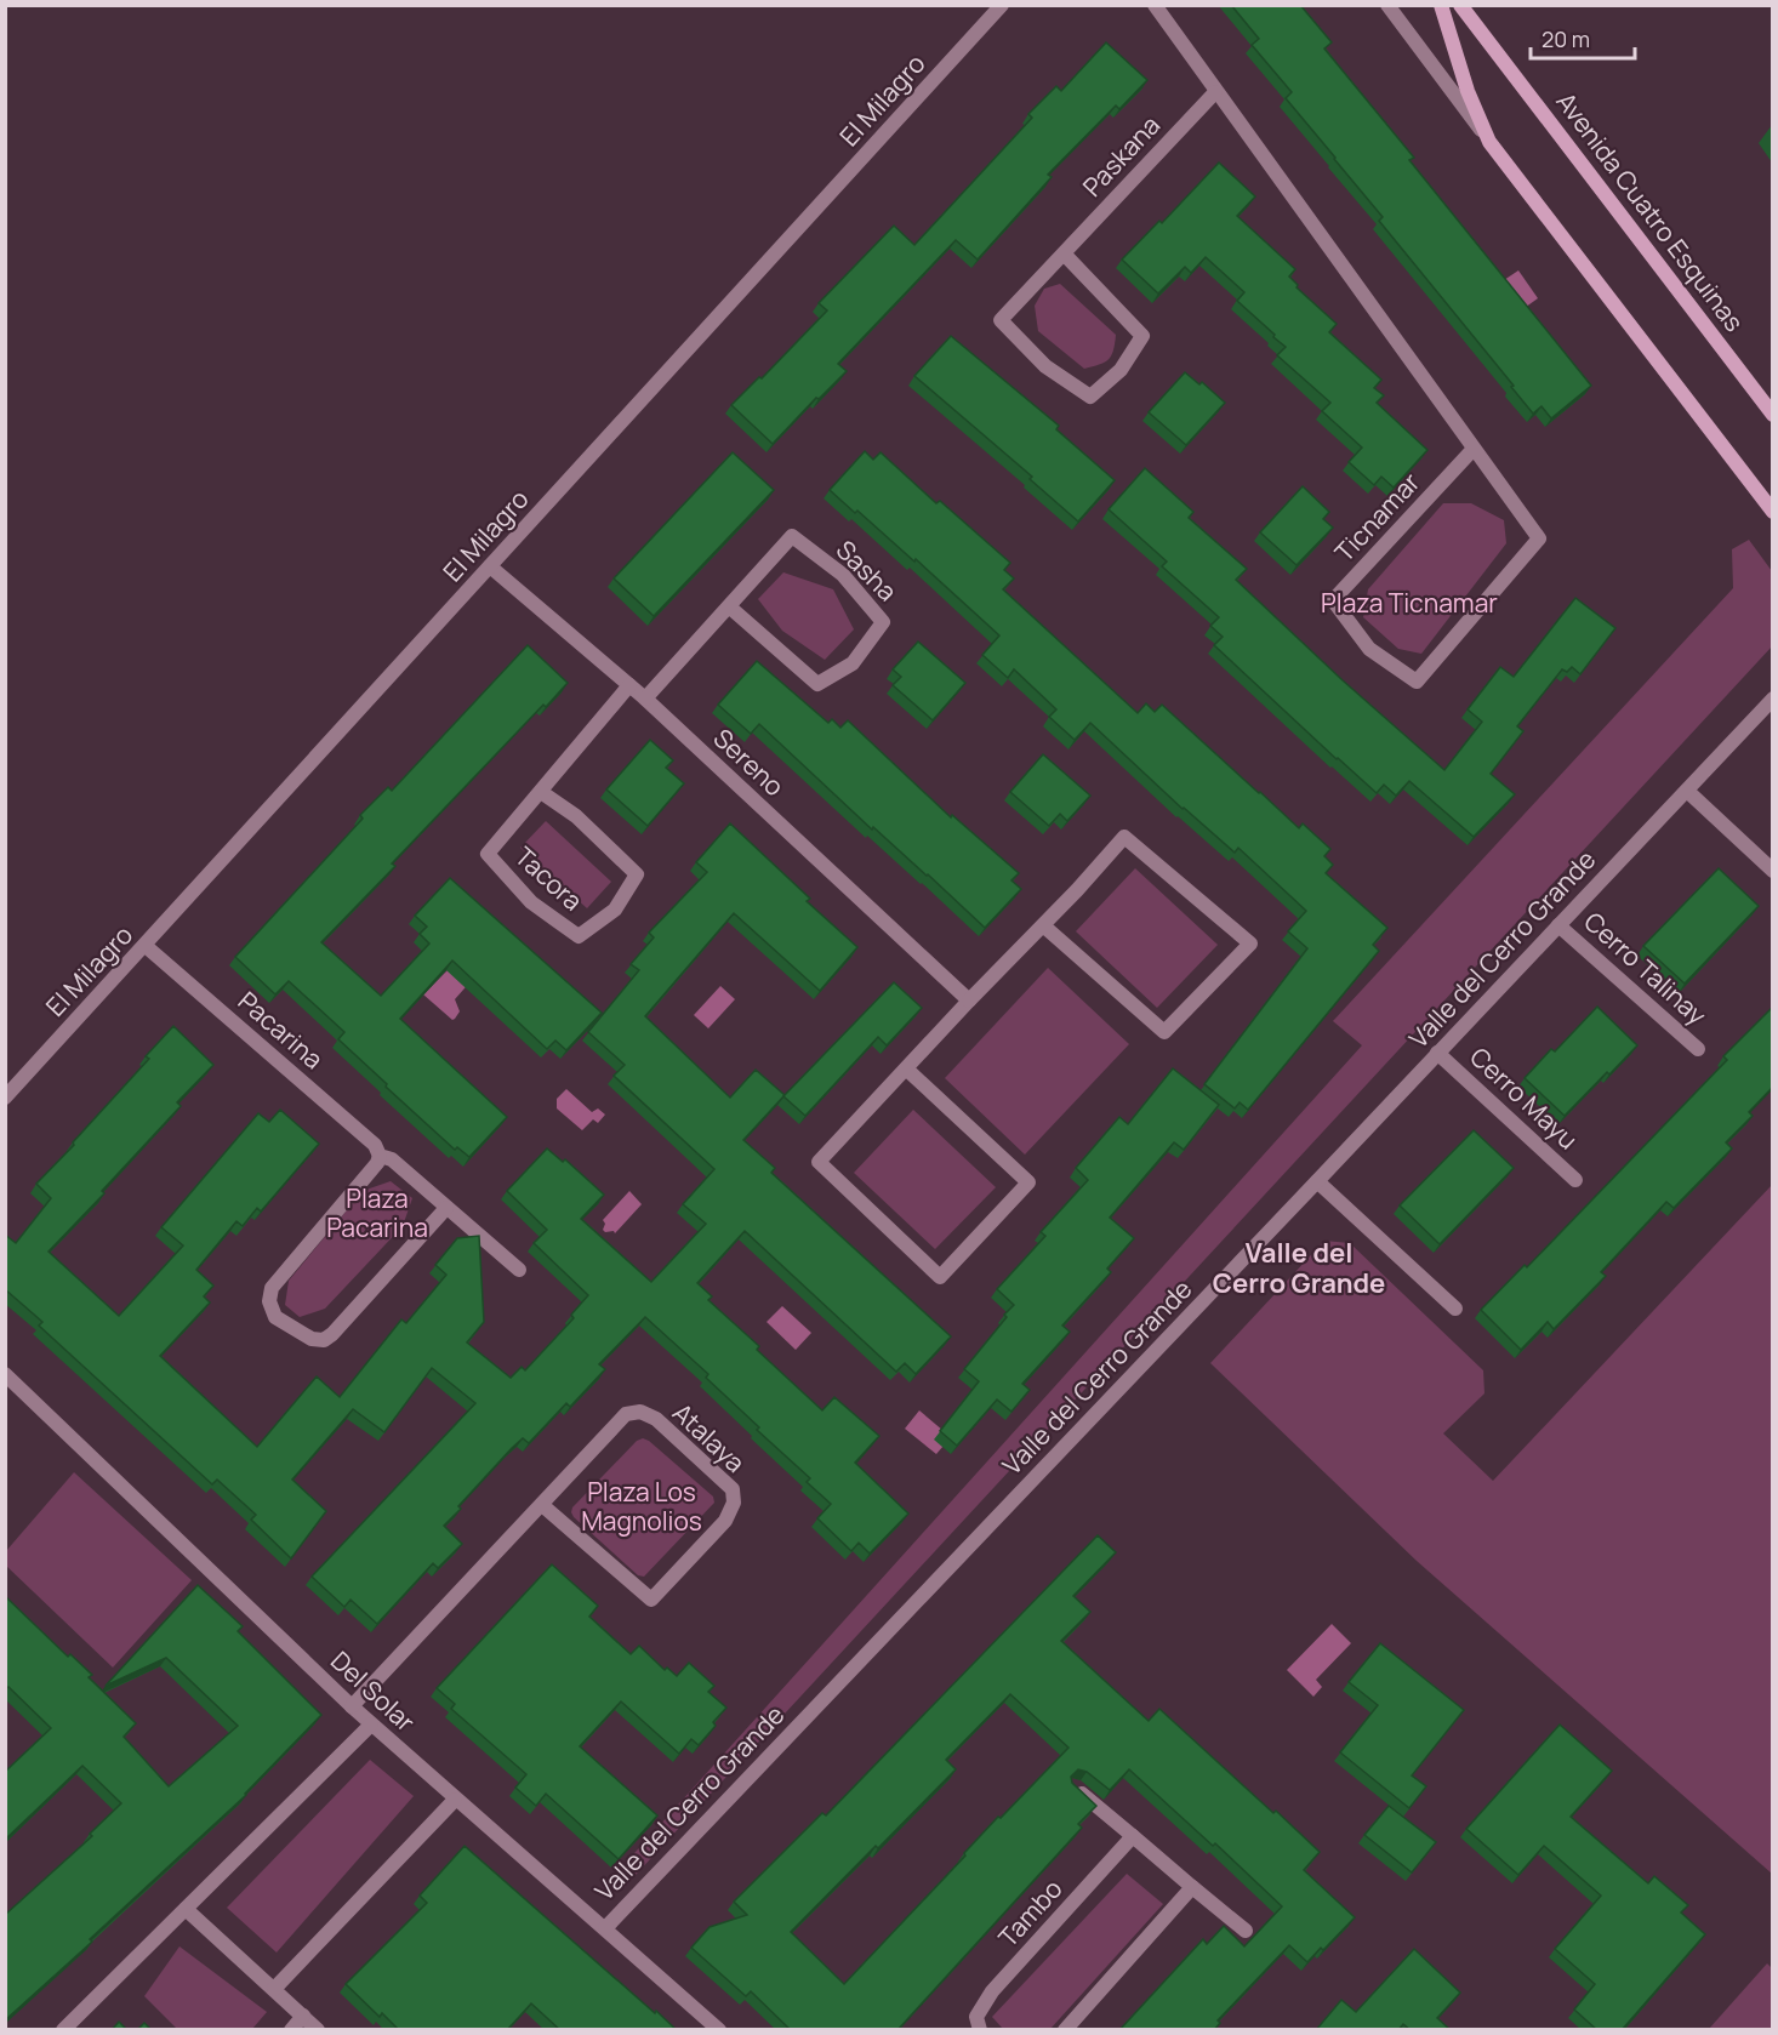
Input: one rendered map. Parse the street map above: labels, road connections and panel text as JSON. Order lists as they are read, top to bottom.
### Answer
{
  "streets": {
    "main road": ["Avenida Cuatro Esquinas"],
    "street": [
      "El Milagro",
      "Paskana",
      "Ticnamar",
      "Sasha",
      "Sereno",
      "Tacora",
      "Valle del Cerro Grande",
      "Cerro Talinay",
      "Pacarina",
      "Cerro Mayu",
      "Atalaya",
      "Del Solar",
      "Tambo"
    ]
  },
  "crossings": [
    ["El Milagro", "Sereno"],
    ["El Milagro", "Pacarina"],
    ["Paskana", "Ticnamar"],
    ["Sasha", "Sereno"],
    ["Sereno", "Tacora"],
    ["Valle del Cerro Grande", "Cerro Talinay"],
    ["Valle del Cerro Grande", "Cerro Mayu"],
    ["Valle del Cerro Grande", "Del Solar"],
    ["Atalaya", "Del Solar"]
  ],
  "districts": ["Valle del Cerro Grande"],
  "parks": ["Plaza Ticnamar", "Plaza Pacarina", "Plaza Los Magnolios"],
  "scale_bar": "20 m"
}
